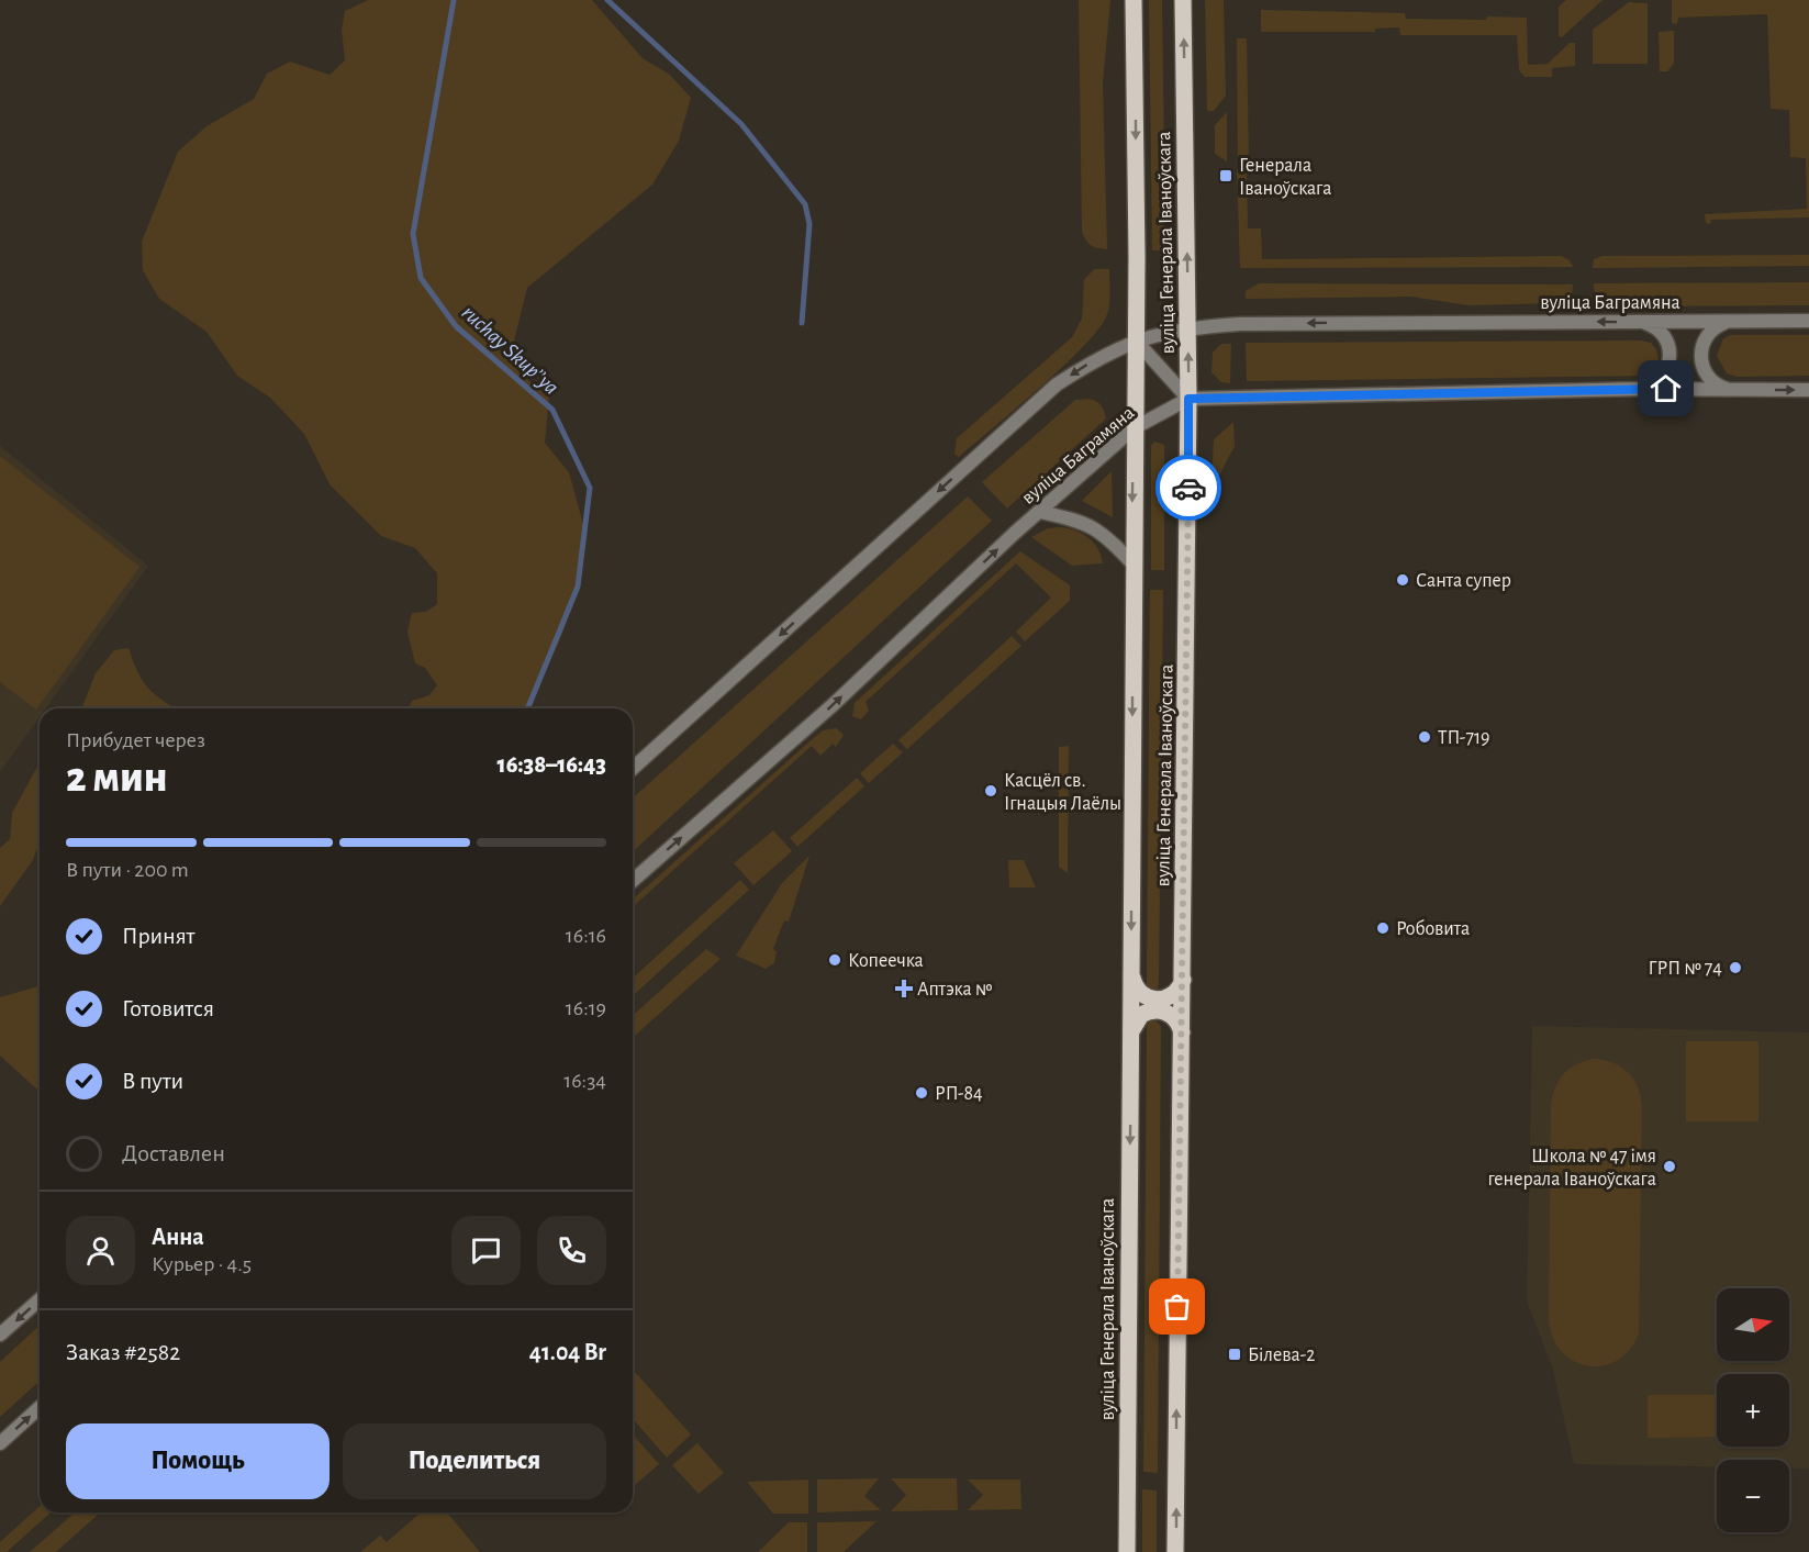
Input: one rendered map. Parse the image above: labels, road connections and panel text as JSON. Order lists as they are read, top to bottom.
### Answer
{
  "streets": {
    "main road": ["вуліца Генерала Іваноўскага"],
    "street": ["вуліца Баграмяна"]
  },
  "crossings": [
    ["вуліца Генерала Іваноўскага", "вуліца Баграмяна"]
  ],
  "water": ["ruchay Skup’’ya"],
  "places": {
    "transit": ["Генерала Іваноўскага", "Білева-2"],
    "other": [
      "Санта супер",
      "ТП-719",
      "Касцёл св. Ігнацыя Лаёлы",
      "Робовита",
      "Копеечка",
      "ГРП № 74",
      "РП-84",
      "Школа № 47 імя генерала Іваноўскага"
    ],
    "health": ["Аптэка №"]
  },
  "north": "right",
  "page": {
    "heading": ["2 мин", "Прибудет через", "16:38–16:43"],
    "panel": [
      "Анна",
      "Курьер · 4.5",
      "Заказ #2582",
      "41.04 Br"
    ],
    "bar": "В пути · 200 m",
    "list": [
      ["Принят", "16:16"],
      ["Готовится", "16:19"],
      ["В пути", "16:34"],
      "Доставлен"
    ],
    "map_buttons": ["+", "−"],
    "buttons": ["Помощь", "Поделиться"]
  }
}
